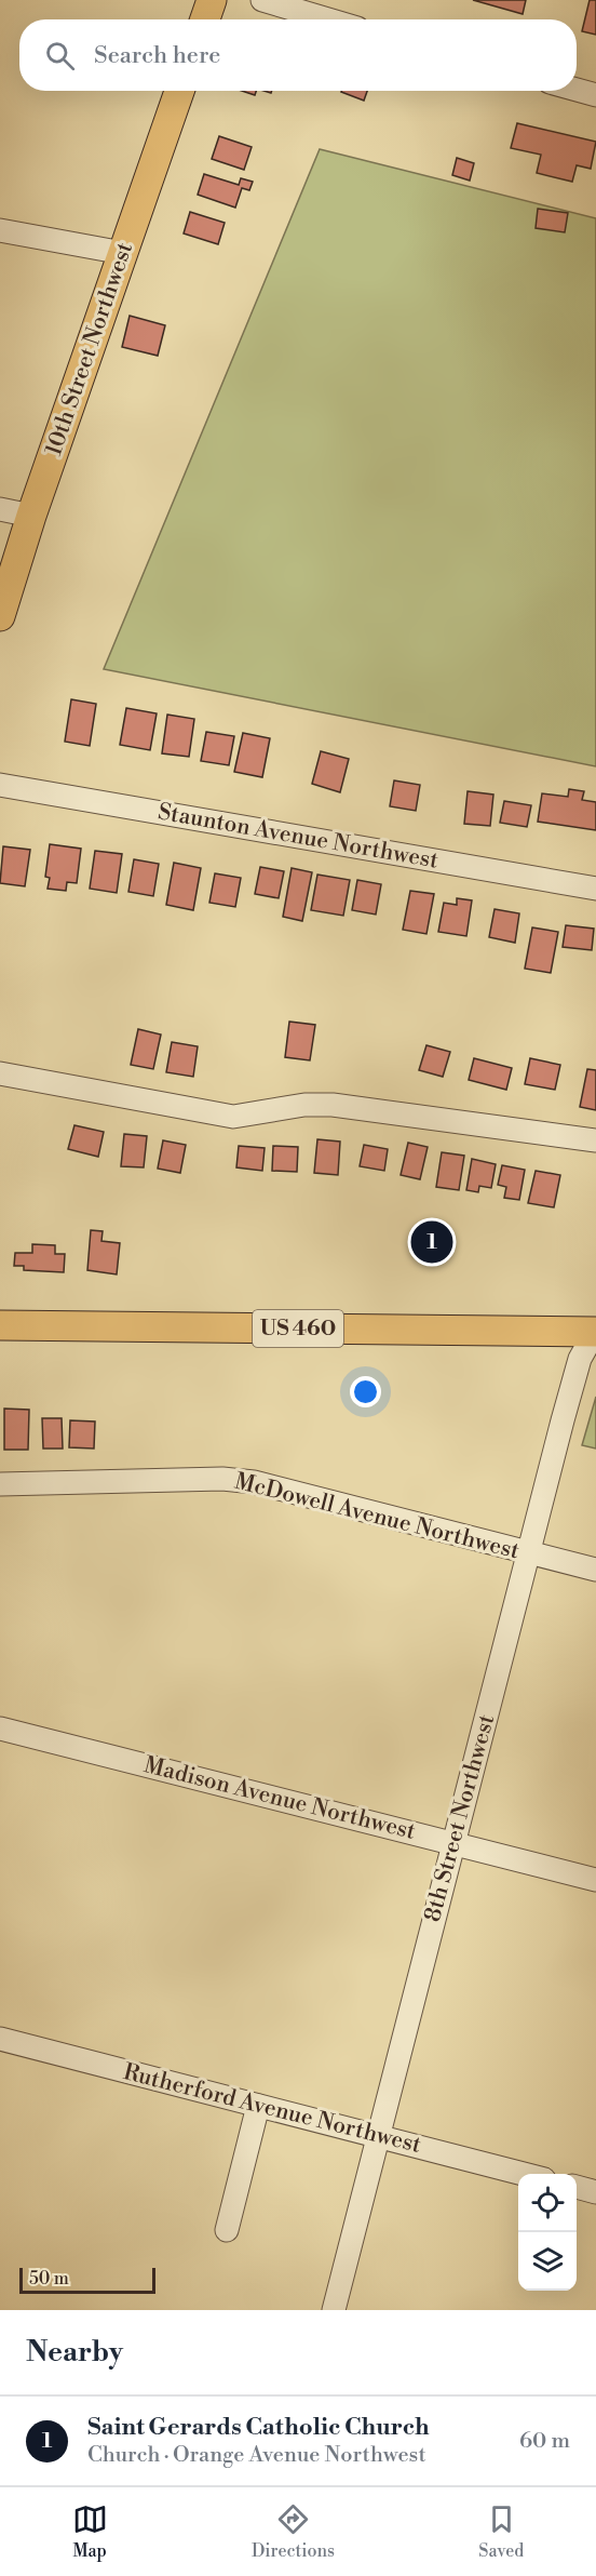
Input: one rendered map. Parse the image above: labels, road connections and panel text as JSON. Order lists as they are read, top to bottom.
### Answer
{
  "streets": {
    "main road": ["10th Street Northwest", "US 460"],
    "street": [
      "Staunton Avenue Northwest",
      "McDowell Avenue Northwest",
      "Madison Avenue Northwest",
      "8th Street Northwest",
      "Rutherford Avenue Northwest"
    ]
  },
  "crossings": [
    ["US 460", "8th Street Northwest"],
    ["McDowell Avenue Northwest", "8th Street Northwest"],
    ["Madison Avenue Northwest", "8th Street Northwest"],
    ["8th Street Northwest", "Rutherford Avenue Northwest"]
  ],
  "scale_bar": "50 m",
  "page": {
    "search": "Search here",
    "pins": "1",
    "scale": "50 m",
    "heading": "Nearby",
    "list": [
      {
        "mark": "1",
        "name": "Saint Gerards Catholic Church",
        "note": "Church · Orange Avenue Northwest",
        "value": "60 m"
      }
    ],
    "nav": ["Map", "Directions", "Saved"]
  }
}
